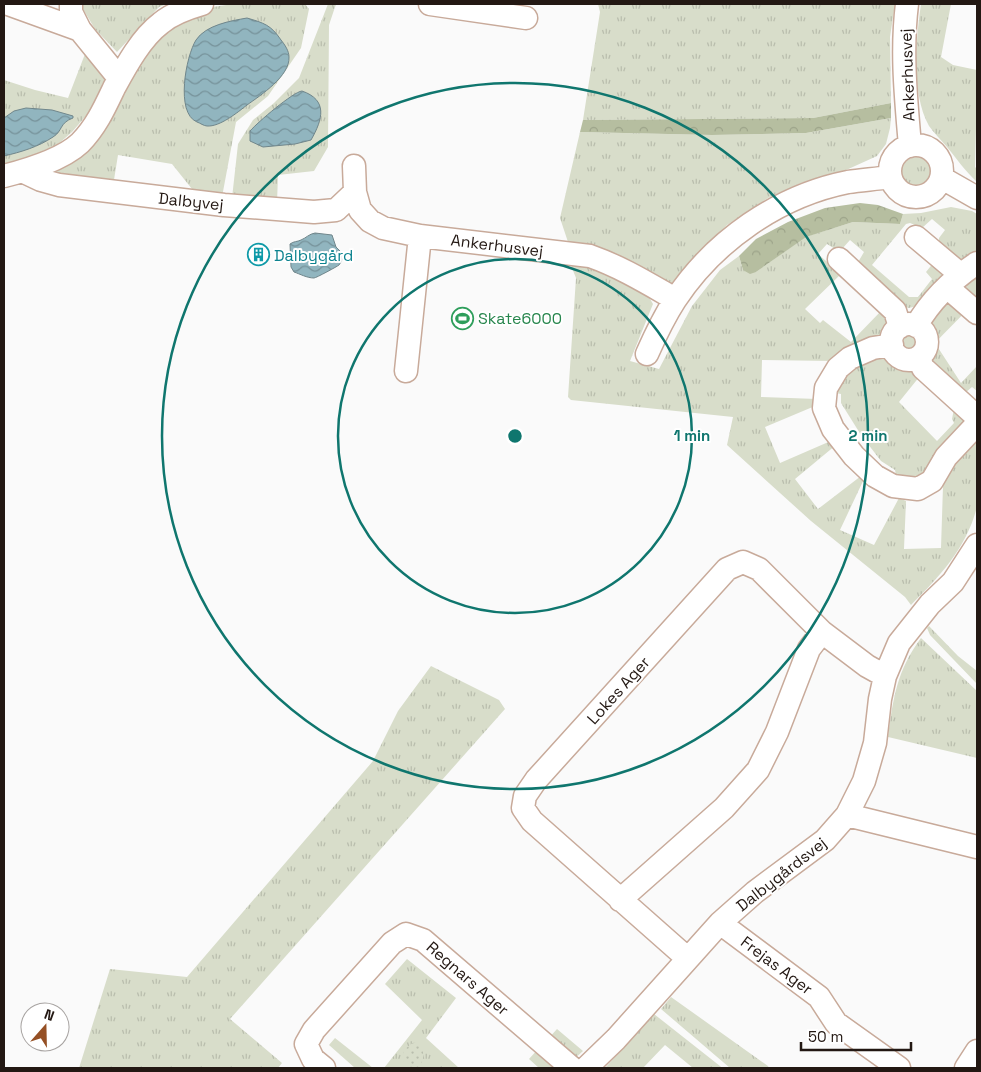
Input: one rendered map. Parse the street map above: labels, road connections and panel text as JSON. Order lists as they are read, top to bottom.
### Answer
{
  "streets": {
    "street": [
      "Ankerhusvej",
      "Dalbyvej",
      "Lokes Ager",
      "Dalbygårdsvej",
      "Frejas Ager",
      "Regnars Ager"
    ]
  },
  "crossings": [
    ["Ankerhusvej", "Dalbyvej"],
    ["Lokes Ager", "Dalbygårdsvej"],
    ["Dalbygårdsvej", "Frejas Ager"]
  ],
  "places": {
    "building": ["Dalbygård"],
    "sports": ["Skate6000"]
  },
  "scale_bar": "50 m",
  "north": "top",
  "rings": ["1 min", "2 min"]
}
